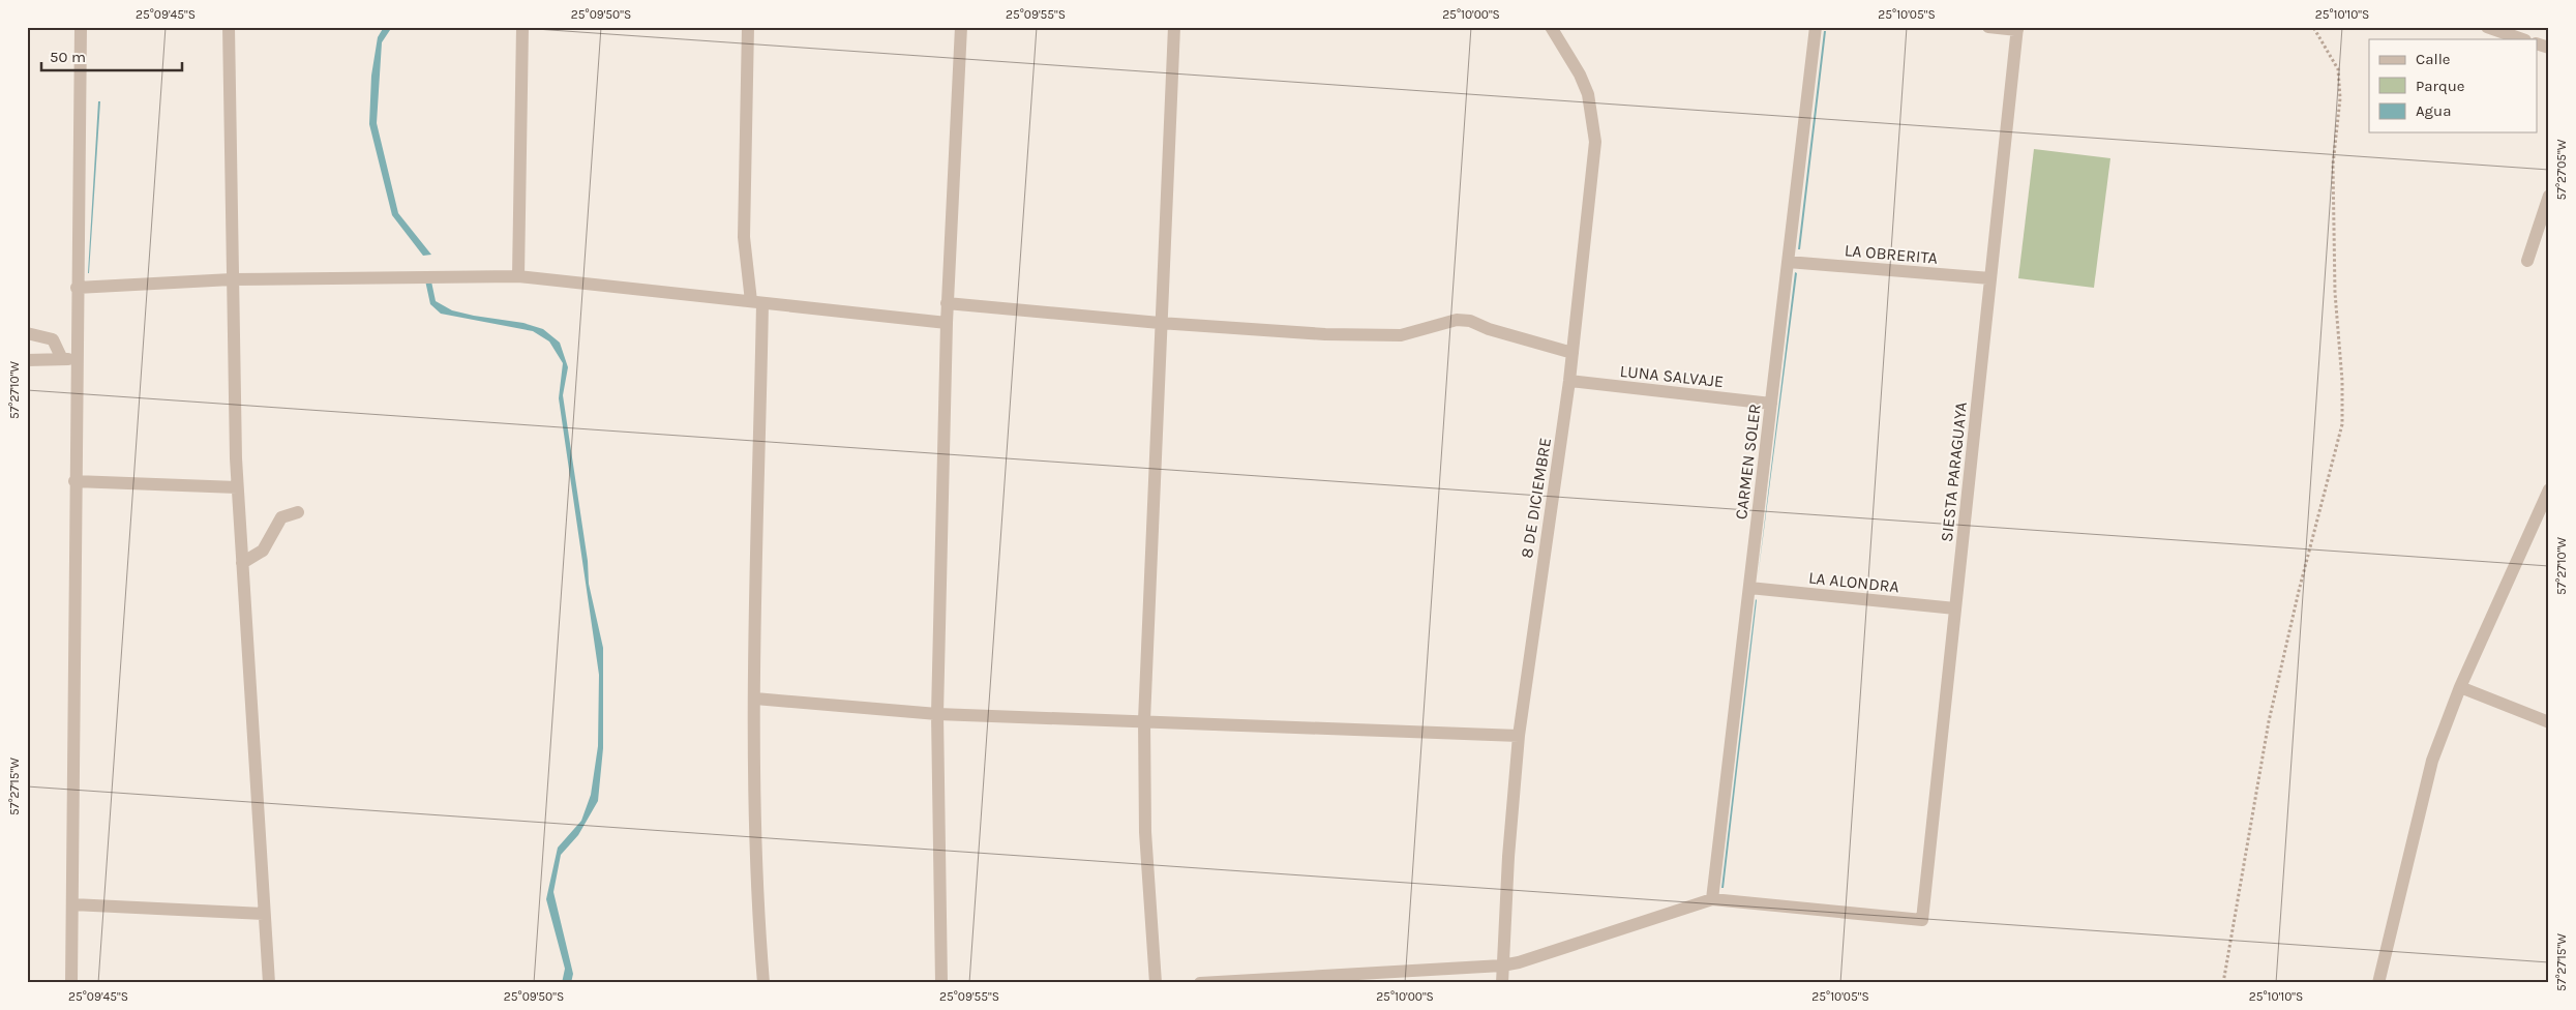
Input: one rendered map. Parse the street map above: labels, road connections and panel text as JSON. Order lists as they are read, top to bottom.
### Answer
{
  "streets": {
    "street": [
      "LA OBRERITA",
      "LUNA SALVAJE",
      "CARMEN SOLER",
      "SIESTA PARAGUAYA",
      "8 DE DICIEMBRE",
      "LA ALONDRA"
    ]
  },
  "crossings": [
    ["LA OBRERITA", "CARMEN SOLER"],
    ["LA OBRERITA", "SIESTA PARAGUAYA"],
    ["LUNA SALVAJE", "CARMEN SOLER"],
    ["LUNA SALVAJE", "8 DE DICIEMBRE"],
    ["CARMEN SOLER", "SIESTA PARAGUAYA"],
    ["CARMEN SOLER", "LA ALONDRA"],
    ["SIESTA PARAGUAYA", "LA ALONDRA"]
  ],
  "legend": ["Calle", "Parque", "Agua"],
  "scale_bar": "50 m",
  "coordinates": [
    "25°09'45\"S",
    "25°09'50\"S",
    "25°09'55\"S",
    "25°10'00\"S",
    "25°10'05\"S",
    "25°10'10\"S",
    "57°27'05\"W",
    "57°27'10\"W",
    "57°27'15\"W"
  ]
}
